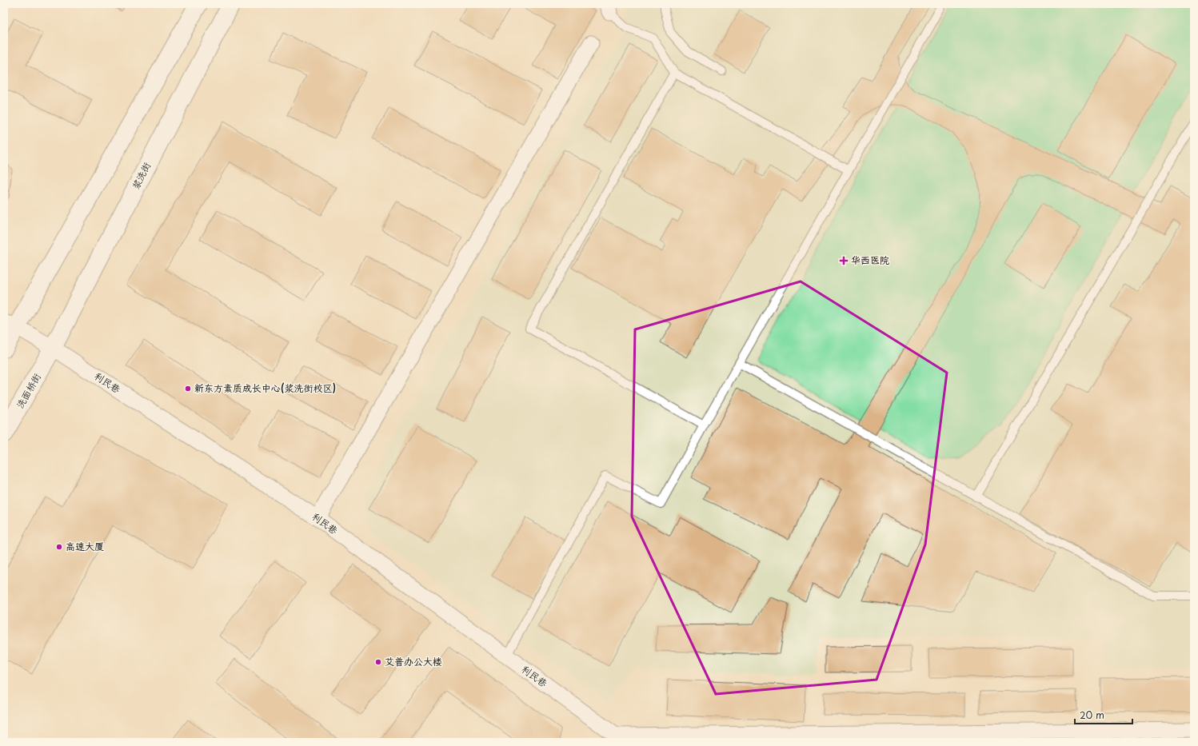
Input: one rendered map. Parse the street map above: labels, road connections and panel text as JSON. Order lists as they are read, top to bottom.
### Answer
{
  "streets": {
    "main road": ["浆洗街", "洗面桥街"],
    "street": ["利民巷"]
  },
  "crossings": [
    ["浆洗街", "利民巷"],
    ["浆洗街", "洗面桥街"],
    ["利民巷", "洗面桥街"]
  ],
  "places": {
    "health": ["华西医院"],
    "other": ["新东方素质成长中心(浆洗街校区)", "高速大厦", "艾普办公大楼"]
  },
  "scale_bar": "20 m"
}
